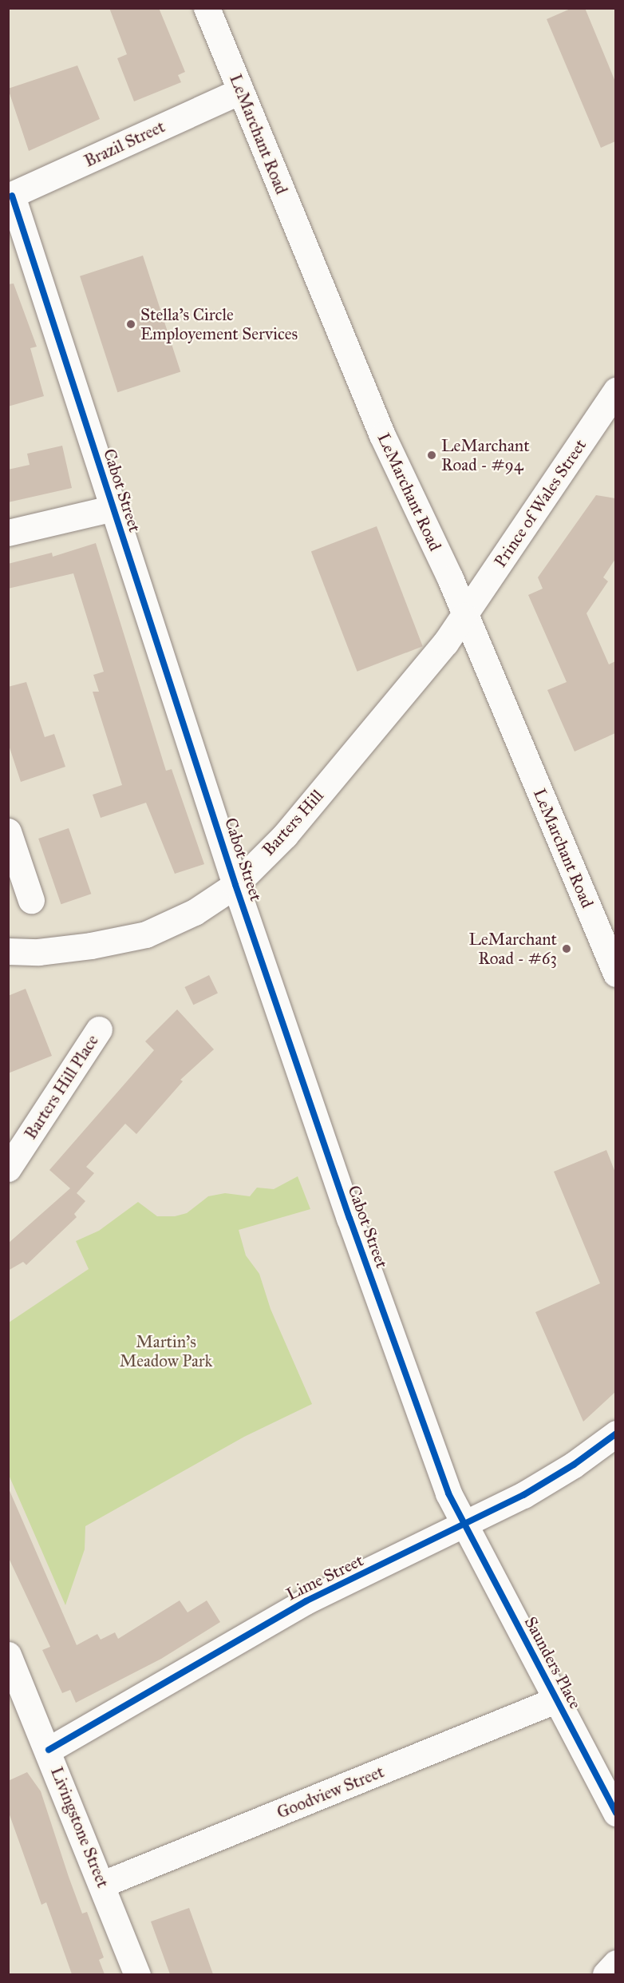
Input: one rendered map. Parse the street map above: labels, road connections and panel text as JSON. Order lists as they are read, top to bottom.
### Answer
{
  "streets": {
    "street": [
      "LeMarchant Road",
      "Brazil Street",
      "Cabot Street",
      "Prince of Wales Street",
      "Barters Hill",
      "Barters Hill Place",
      "Lime Street",
      "Saunders Place",
      "Goodview Street",
      "Livingstone Street"
    ]
  },
  "crossings": [
    ["LeMarchant Road", "Brazil Street"],
    ["LeMarchant Road", "Prince of Wales Street"],
    ["LeMarchant Road", "Barters Hill"],
    ["Brazil Street", "Cabot Street"],
    ["Cabot Street", "Barters Hill"],
    ["Cabot Street", "Lime Street"],
    ["Cabot Street", "Saunders Place"],
    ["Prince of Wales Street", "Barters Hill"],
    ["Lime Street", "Saunders Place"],
    ["Lime Street", "Livingstone Street"],
    ["Saunders Place", "Goodview Street"],
    ["Goodview Street", "Livingstone Street"]
  ],
  "parks": ["Martin's Meadow Park"],
  "places": ["Stella's Circle Employement Services", "LeMarchant Road - #94", "LeMarchant Road - #63"]
}
